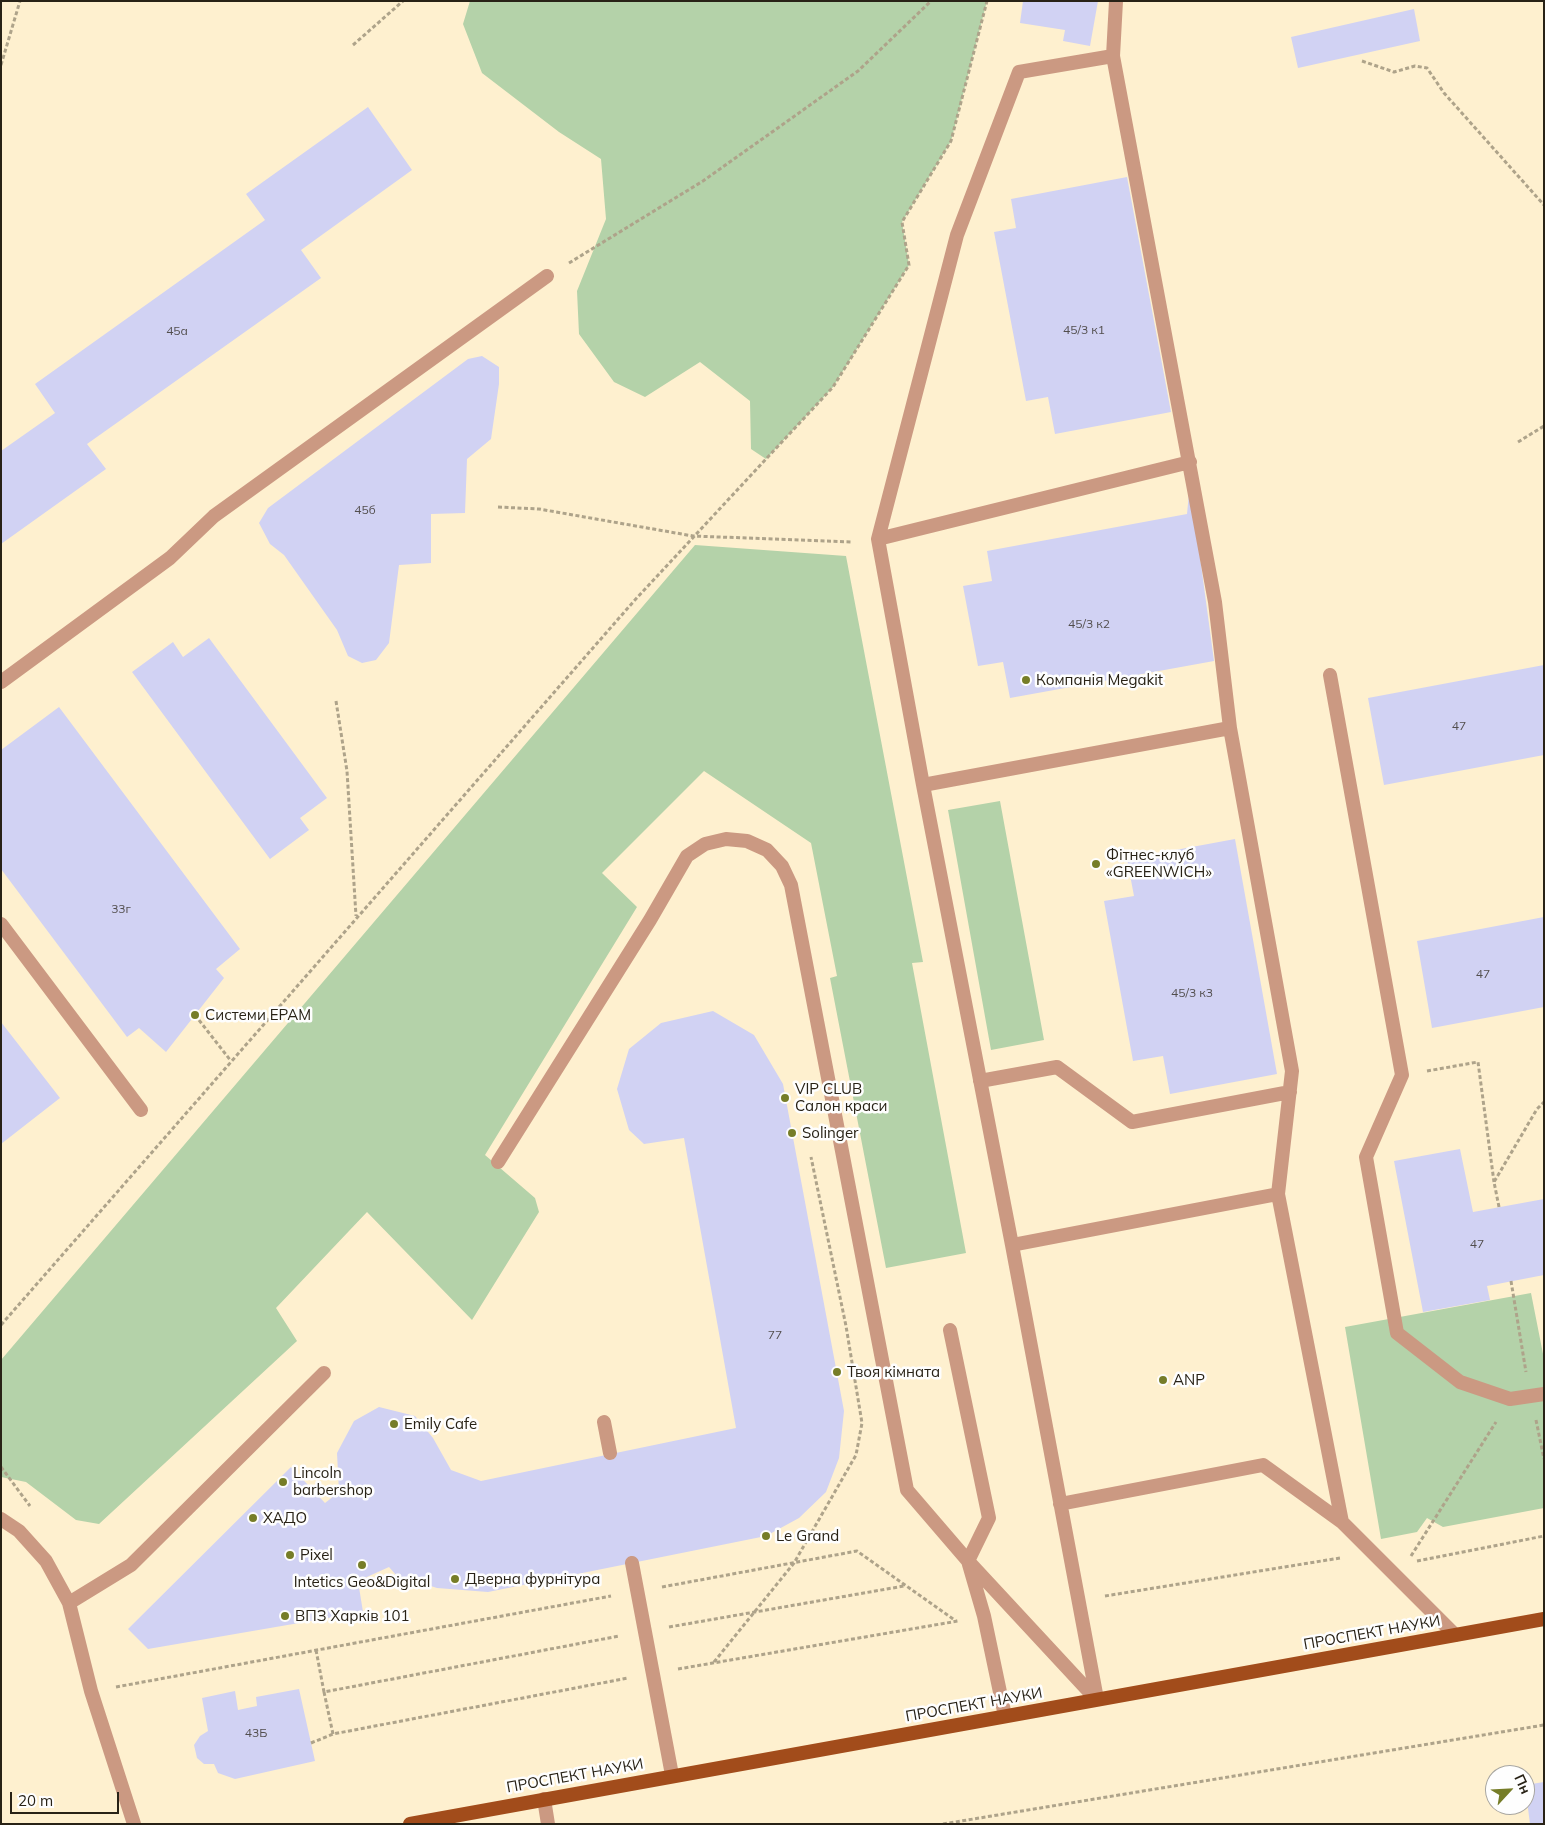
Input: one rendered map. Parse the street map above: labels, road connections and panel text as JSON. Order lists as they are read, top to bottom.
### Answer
{
  "streets": {
    "main road": ["ПРОСПЕКТ НАУКИ"]
  },
  "places": [
    "Компанія Megakit",
    "Фітнес-клуб «GREENWICH»",
    "Системи EPAM",
    "VIP CLUB Салон краси",
    "Solinger",
    "Твоя кімната",
    "ANP",
    "Emily Cafe",
    "Lincoln barbershop",
    "ХАДО",
    "Le Grand",
    "Pixel",
    "Intetics Geo&Digital",
    "Дверна фурнітура",
    "ВПЗ Харків 101"
  ],
  "house_numbers": [
    "45/3 к1",
    "45а",
    "45б",
    "45/3 к2",
    "47",
    "33г",
    "47",
    "45/3 к3",
    "47",
    "77",
    "43Б"
  ],
  "scale_bar": "20 m",
  "north": "top right"
}
